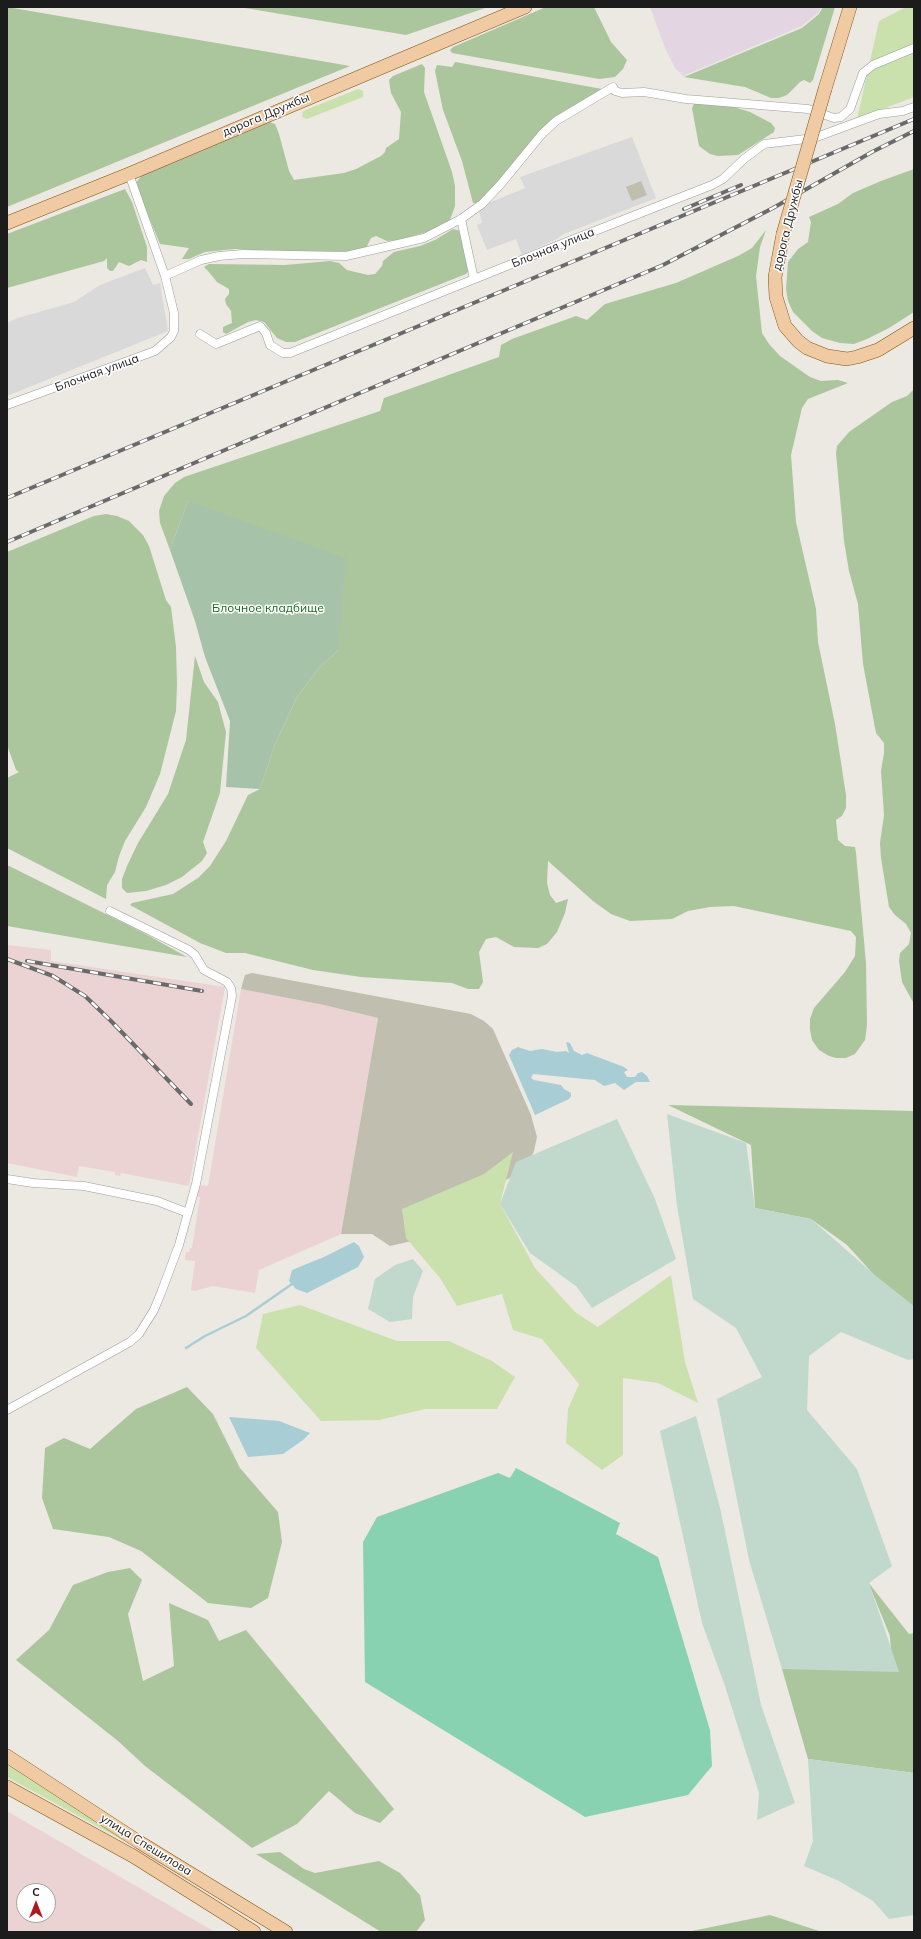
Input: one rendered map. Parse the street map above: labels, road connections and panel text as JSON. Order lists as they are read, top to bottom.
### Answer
{
  "streets": {
    "main road": ["дорога Дружбы", "улица Спешилова"],
    "street": ["Блочная улица"]
  },
  "parks": ["Блочное кладбище"],
  "north": "top"
}
